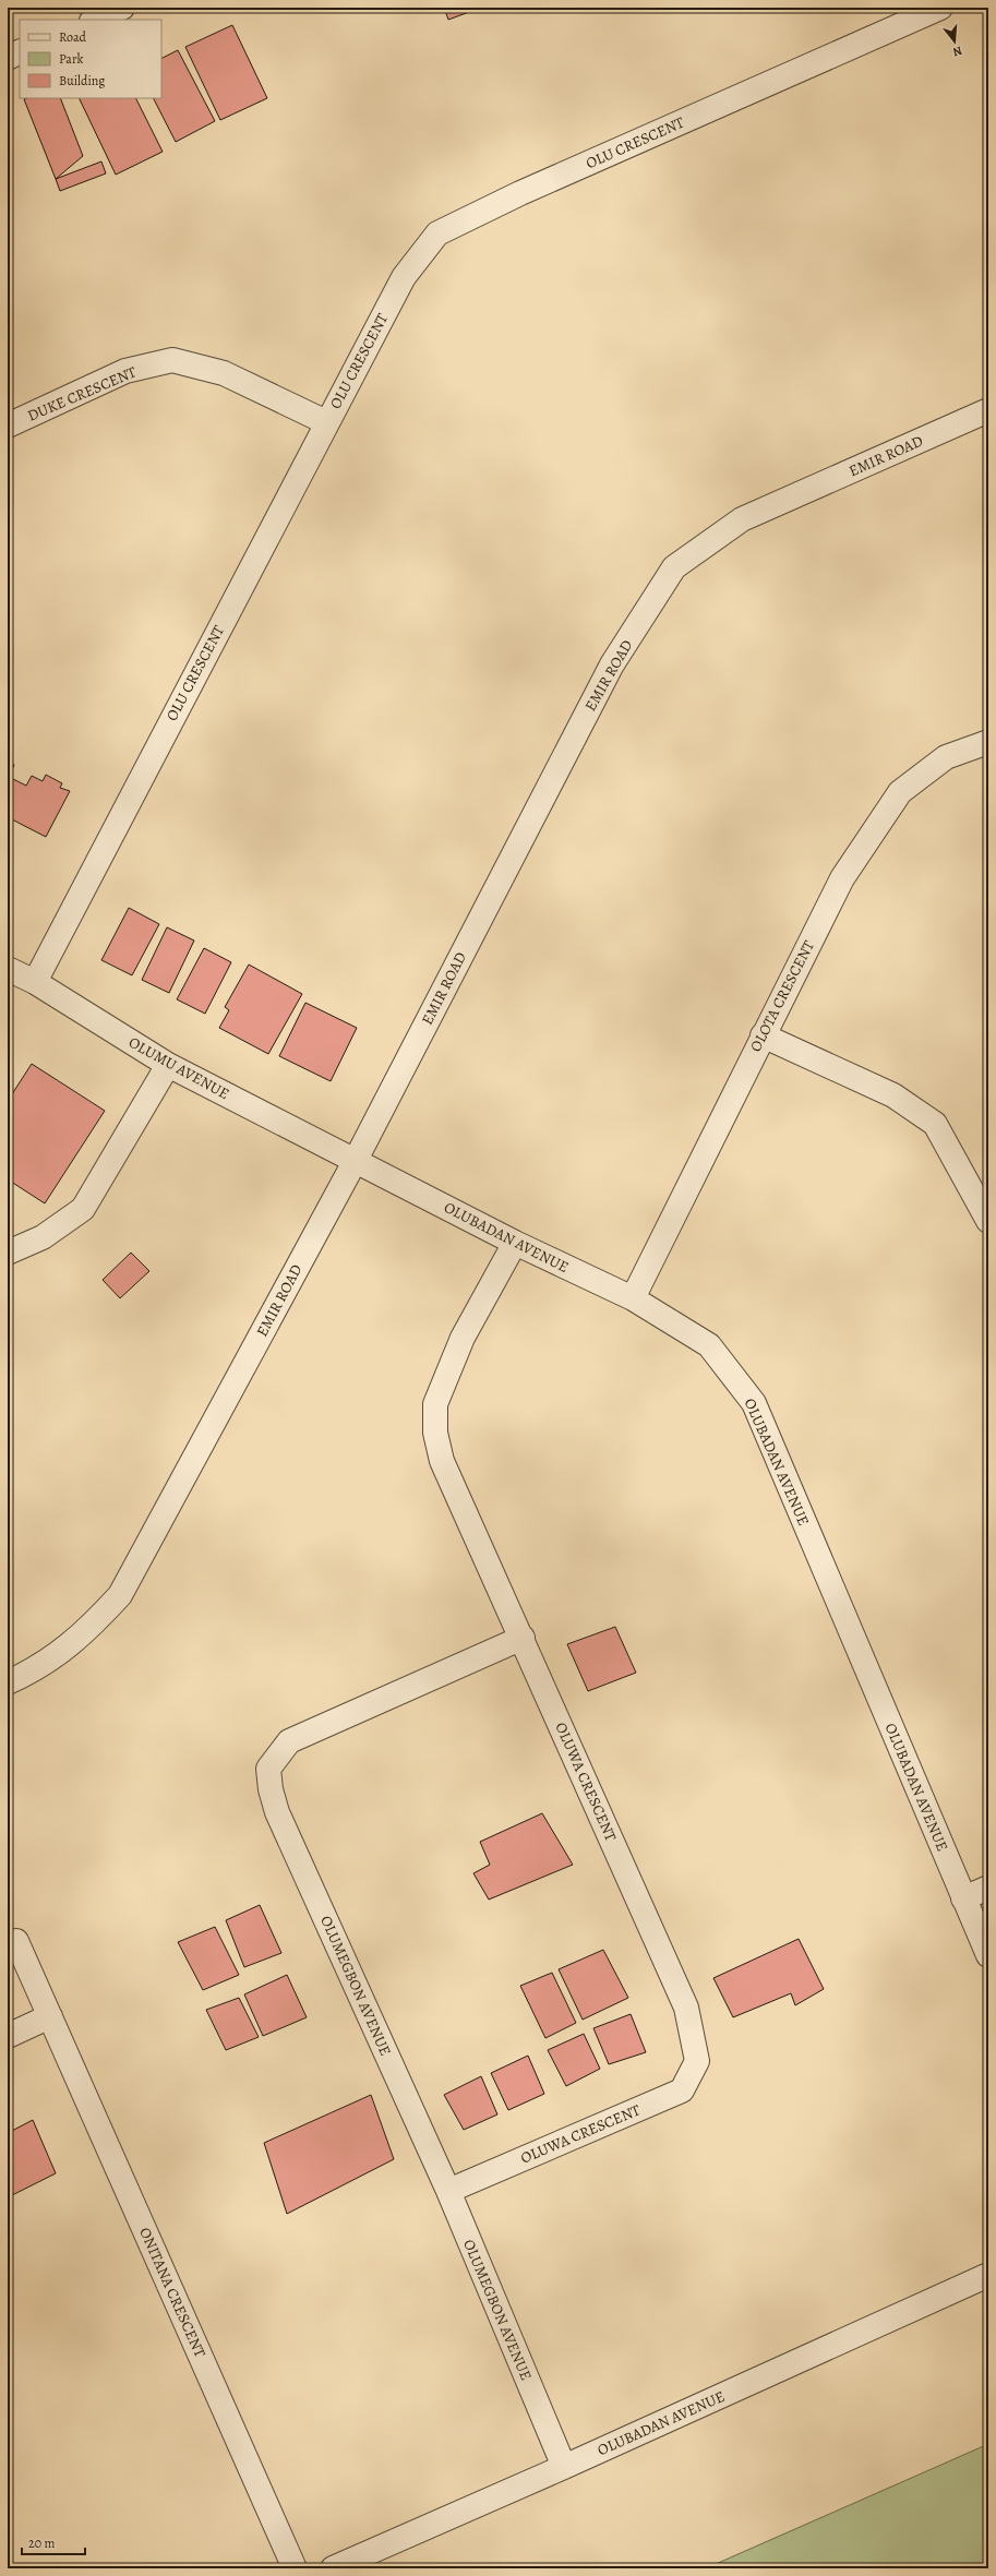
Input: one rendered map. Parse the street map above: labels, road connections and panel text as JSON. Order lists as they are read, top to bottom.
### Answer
{
  "streets": {
    "street": [
      "OLU CRESCENT",
      "DUKE CRESCENT",
      "EMIR ROAD",
      "OLOTA CRESCENT",
      "OLUMU AVENUE",
      "OLUBADAN AVENUE",
      "OLUWA CRESCENT",
      "OLUMEGBON AVENUE",
      "ONITANA CRESCENT"
    ]
  },
  "crossings": [
    ["OLU CRESCENT", "DUKE CRESCENT"],
    ["OLU CRESCENT", "OLUMU AVENUE"],
    ["EMIR ROAD", "OLUMU AVENUE"],
    ["EMIR ROAD", "OLUBADAN AVENUE"],
    ["OLOTA CRESCENT", "OLUBADAN AVENUE"],
    ["OLUMU AVENUE", "OLUBADAN AVENUE"],
    ["OLUBADAN AVENUE", "OLUWA CRESCENT"],
    ["OLUBADAN AVENUE", "OLUMEGBON AVENUE"],
    ["OLUWA CRESCENT", "OLUMEGBON AVENUE"]
  ],
  "legend": ["Road", "Park", "Building"],
  "scale_bar": "20 m",
  "north": "bottom"
}
